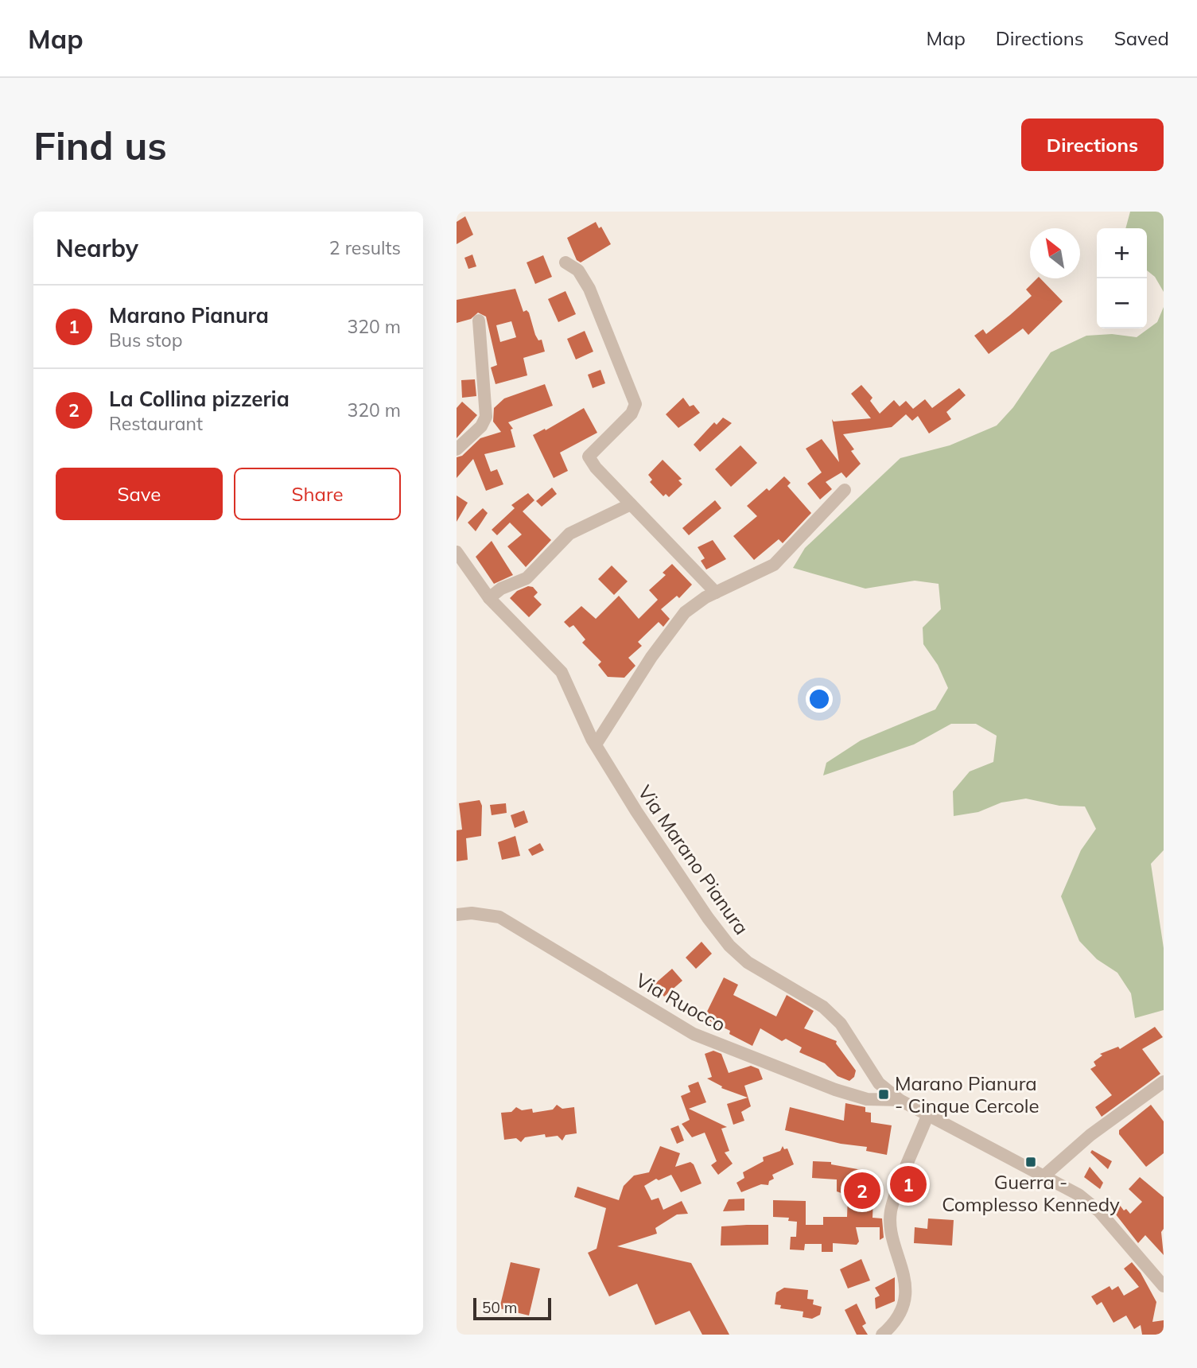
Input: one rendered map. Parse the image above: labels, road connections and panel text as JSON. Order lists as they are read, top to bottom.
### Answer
{
  "streets": {
    "street": ["Via Marano Pianura", "Via Ruocco"]
  },
  "crossings": [
    ["Via Marano Pianura", "Via Ruocco"]
  ],
  "places": {
    "transit": ["Marano Pianura - Cinque Cercole", "Guerra - Complesso Kennedy"]
  },
  "scale_bar": "50 m",
  "north": "top left",
  "page": {
    "header": "Map",
    "nav": ["Map", "Directions", "Saved"],
    "buttons": [
      "Directions",
      ["Save", "Share"]
    ],
    "title": "Find us",
    "heading": ["Nearby", "2 results"],
    "map_buttons": ["+", "−"],
    "list": [
      {
        "mark": "1",
        "name": "Marano Pianura",
        "note": "Bus stop",
        "value": "320 m"
      },
      {
        "mark": "2",
        "name": "La Collina pizzeria",
        "note": "Restaurant",
        "value": "320 m"
      }
    ],
    "pins": ["1", "2"],
    "scale": "50 m"
  }
}
